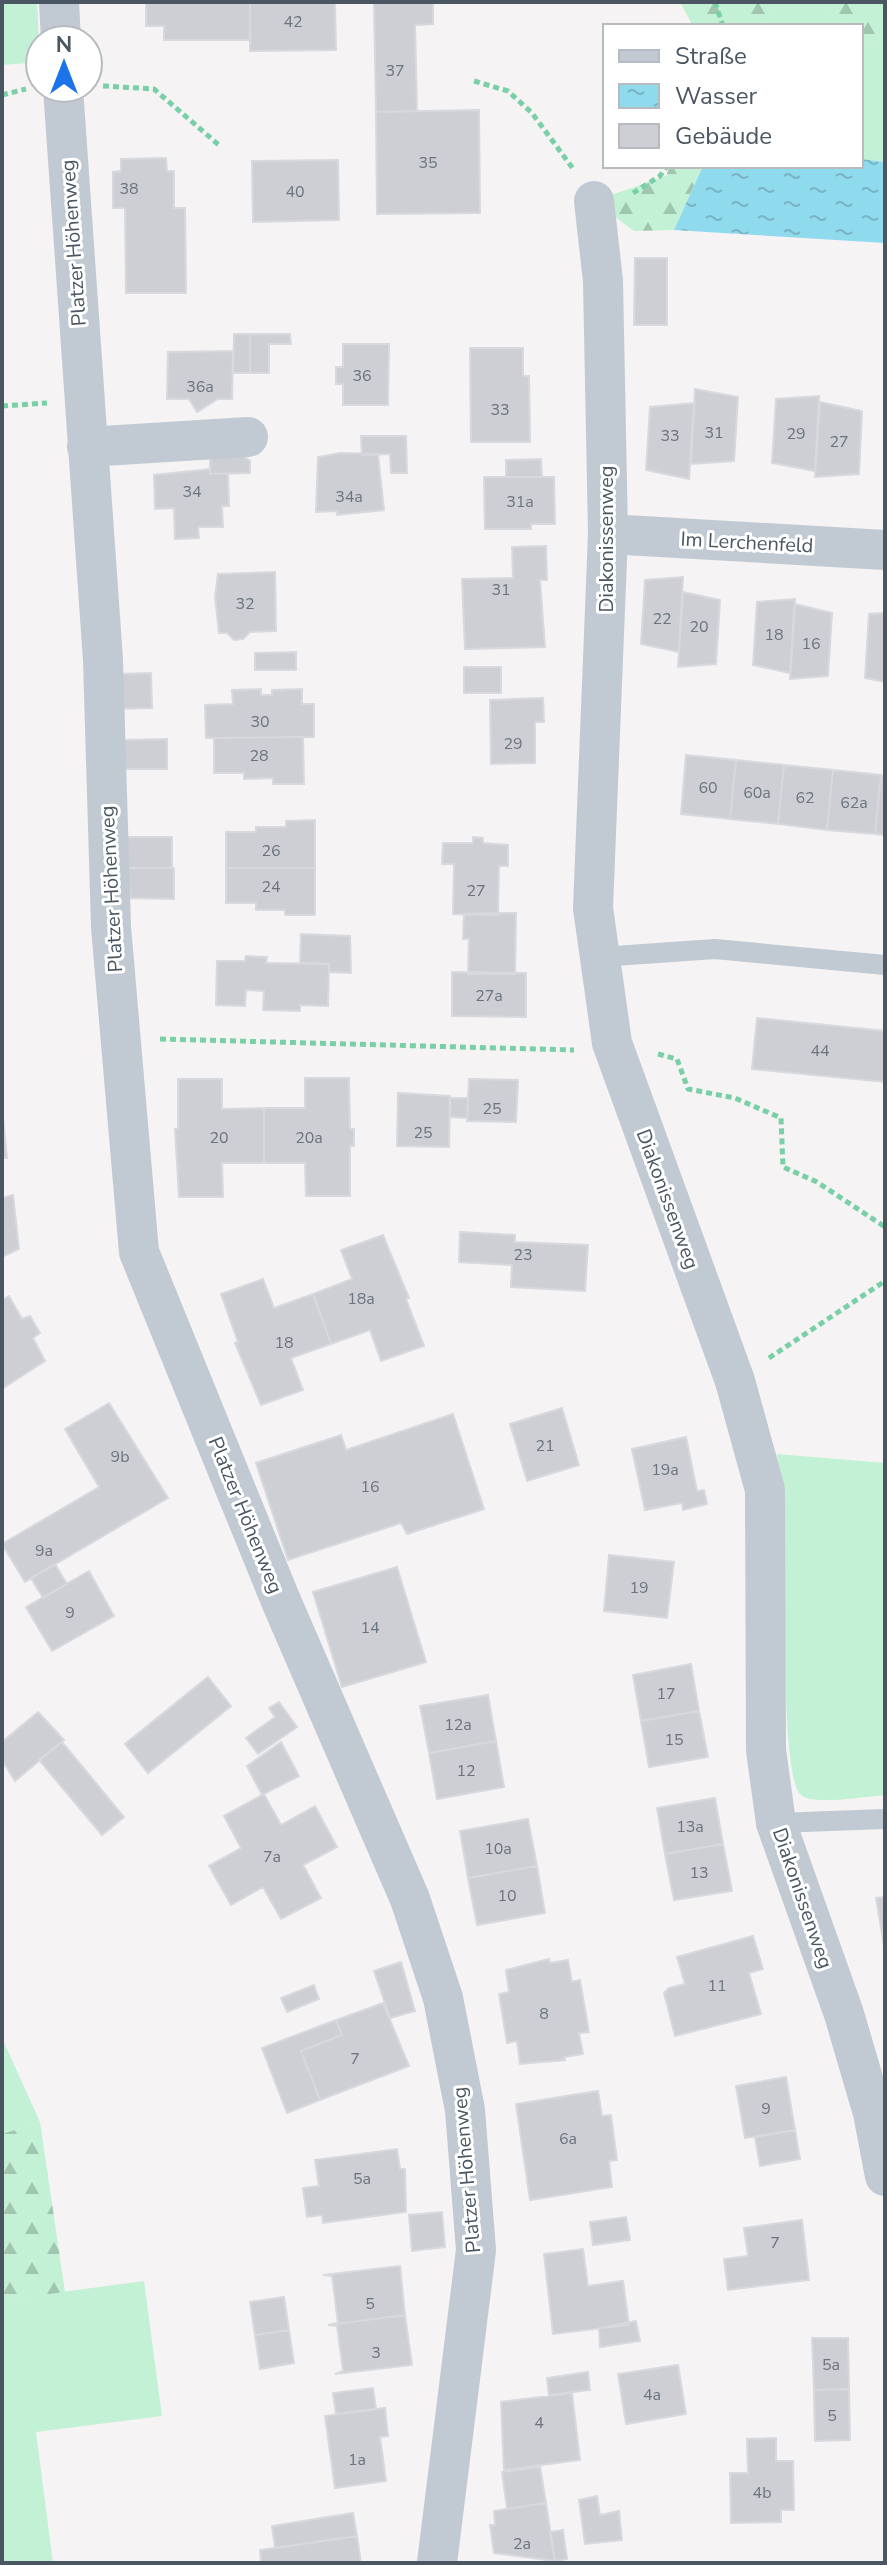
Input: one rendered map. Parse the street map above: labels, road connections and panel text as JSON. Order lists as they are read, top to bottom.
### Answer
{
  "streets": {
    "street": ["Platzer Höhenweg", "Diakonissenweg", "Im Lerchenfeld"]
  },
  "crossings": [
    ["Diakonissenweg", "Im Lerchenfeld"]
  ],
  "house_numbers": [
    "42",
    "37",
    "35",
    "38",
    "40",
    "36",
    "36a",
    "33",
    "31",
    "29",
    "33",
    "27",
    "34",
    "34a",
    "31a",
    "31",
    "32",
    "22",
    "20",
    "18",
    "16",
    "30",
    "29",
    "28",
    "60",
    "60a",
    "62",
    "62a",
    "26",
    "24",
    "27",
    "27a",
    "44",
    "25",
    "25",
    "20",
    "20a",
    "23",
    "18a",
    "18",
    "21",
    "9b",
    "19a",
    "16",
    "9a",
    "19",
    "9",
    "14",
    "17",
    "12a",
    "15",
    "12",
    "13a",
    "10a",
    "7a",
    "13",
    "10",
    "11",
    "8",
    "7",
    "9",
    "6a",
    "5a",
    "7",
    "5",
    "3",
    "5a",
    "4a",
    "5",
    "4",
    "1a",
    "4b",
    "2a"
  ],
  "legend": ["Straße", "Wasser", "Gebäude"],
  "north": "top"
}
